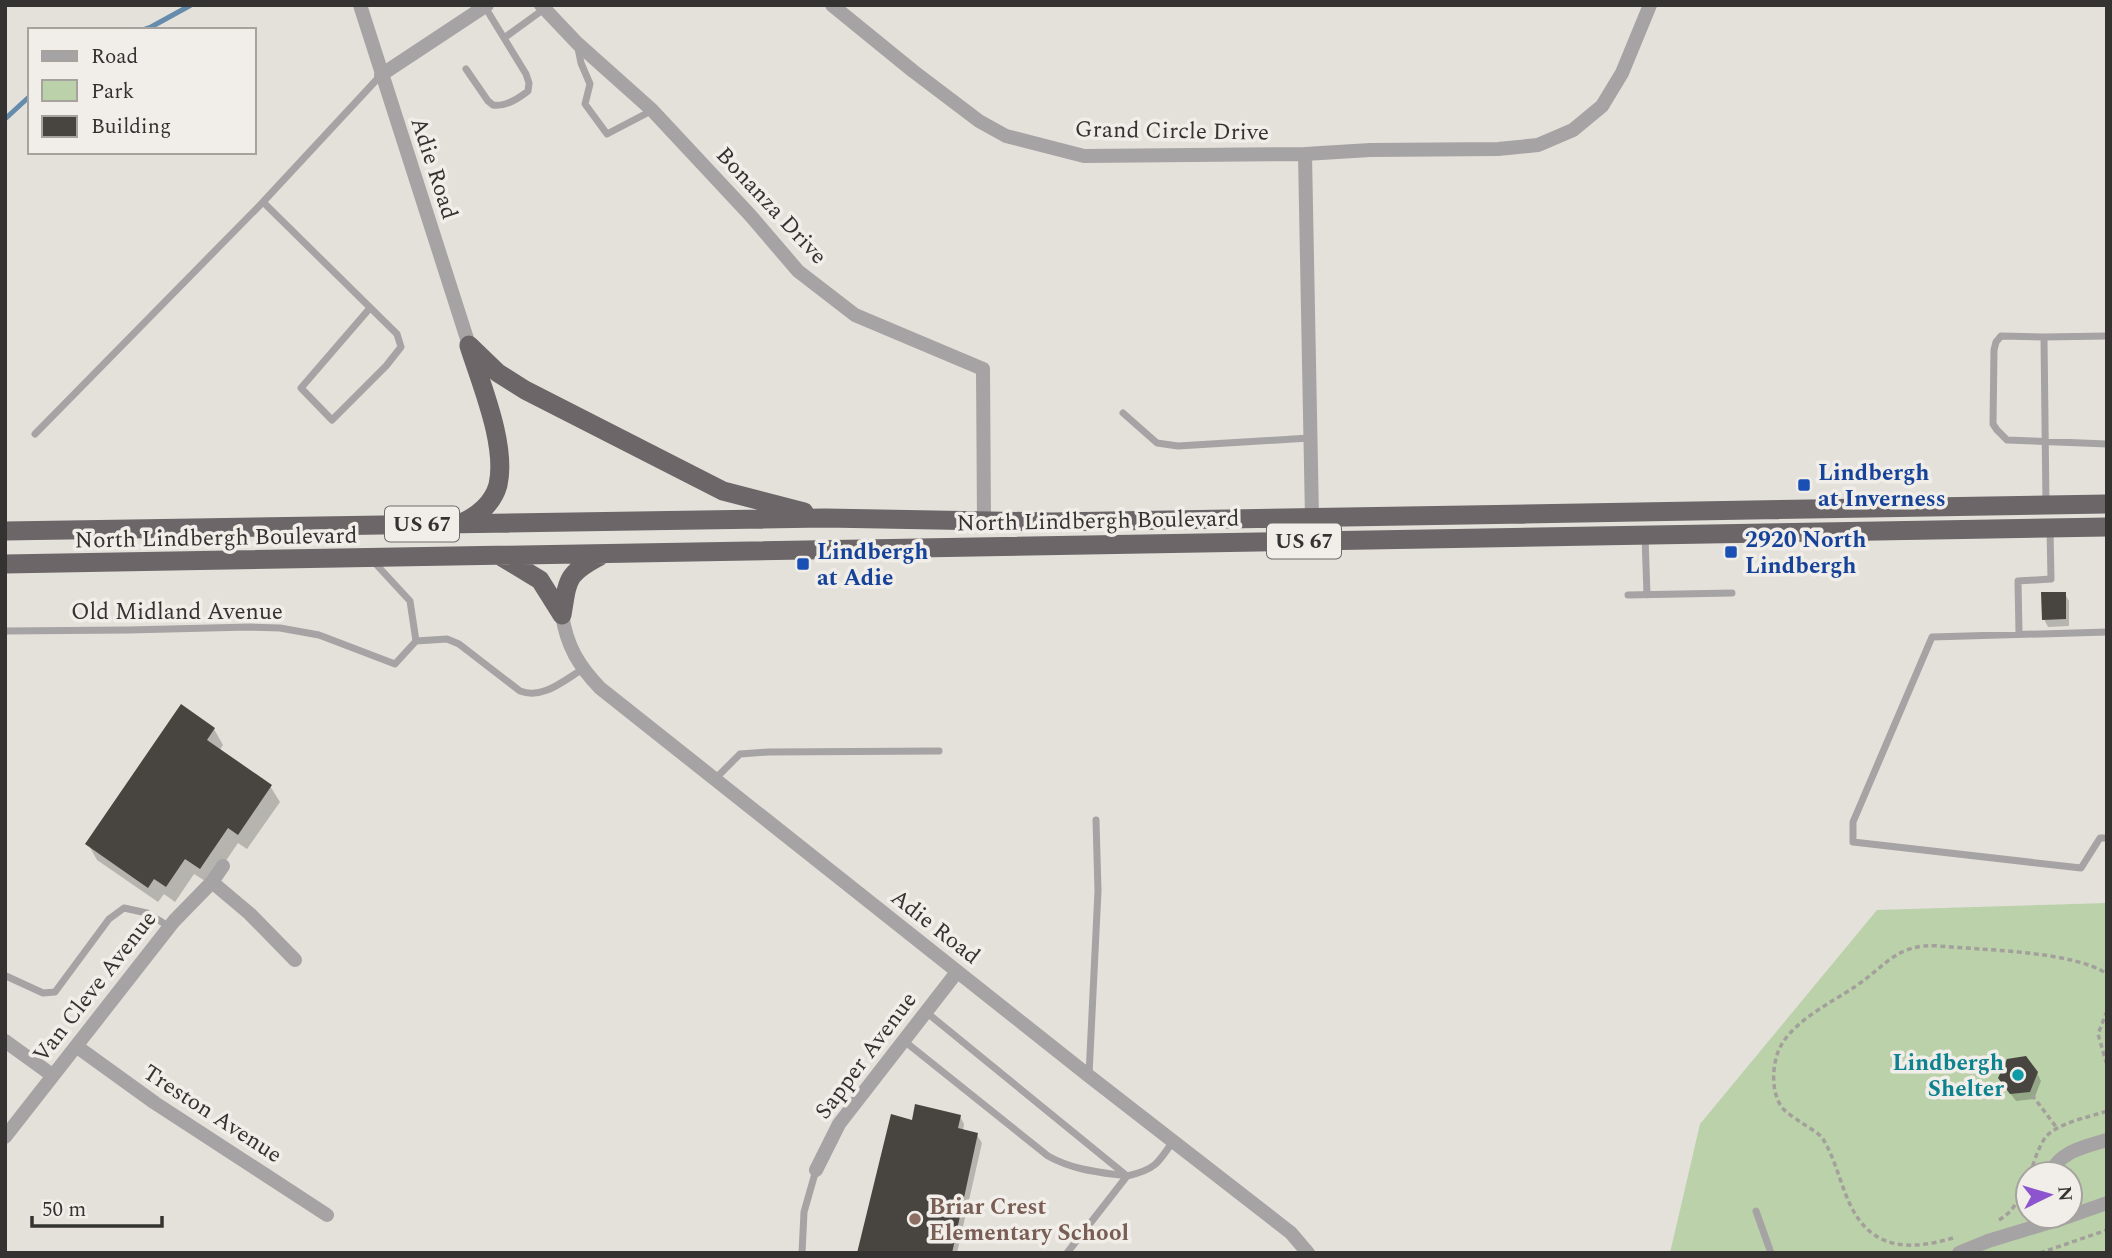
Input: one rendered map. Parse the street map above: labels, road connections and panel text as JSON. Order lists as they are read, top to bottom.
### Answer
{
  "streets": {
    "highway": ["North Lindbergh Boulevard", "US 67"],
    "street": [
      "Grand Circle Drive",
      "Adie Road",
      "Bonanza Drive",
      "Van Cleve Avenue",
      "Sapper Avenue",
      "Treston Avenue"
    ],
    "lane": ["Old Midland Avenue"]
  },
  "crossings": [
    ["Adie Road", "Sapper Avenue"],
    ["Bonanza Drive", "North Lindbergh Boulevard"],
    ["Van Cleve Avenue", "Treston Avenue"]
  ],
  "places": {
    "transit": ["Lindbergh at Inverness", "2920 North Lindbergh", "Lindbergh at Adie"],
    "other": ["Lindbergh Shelter", "Briar Crest Elementary School"]
  },
  "legend": ["Road", "Park", "Building"],
  "scale_bar": "50 m",
  "north": "right"
}
